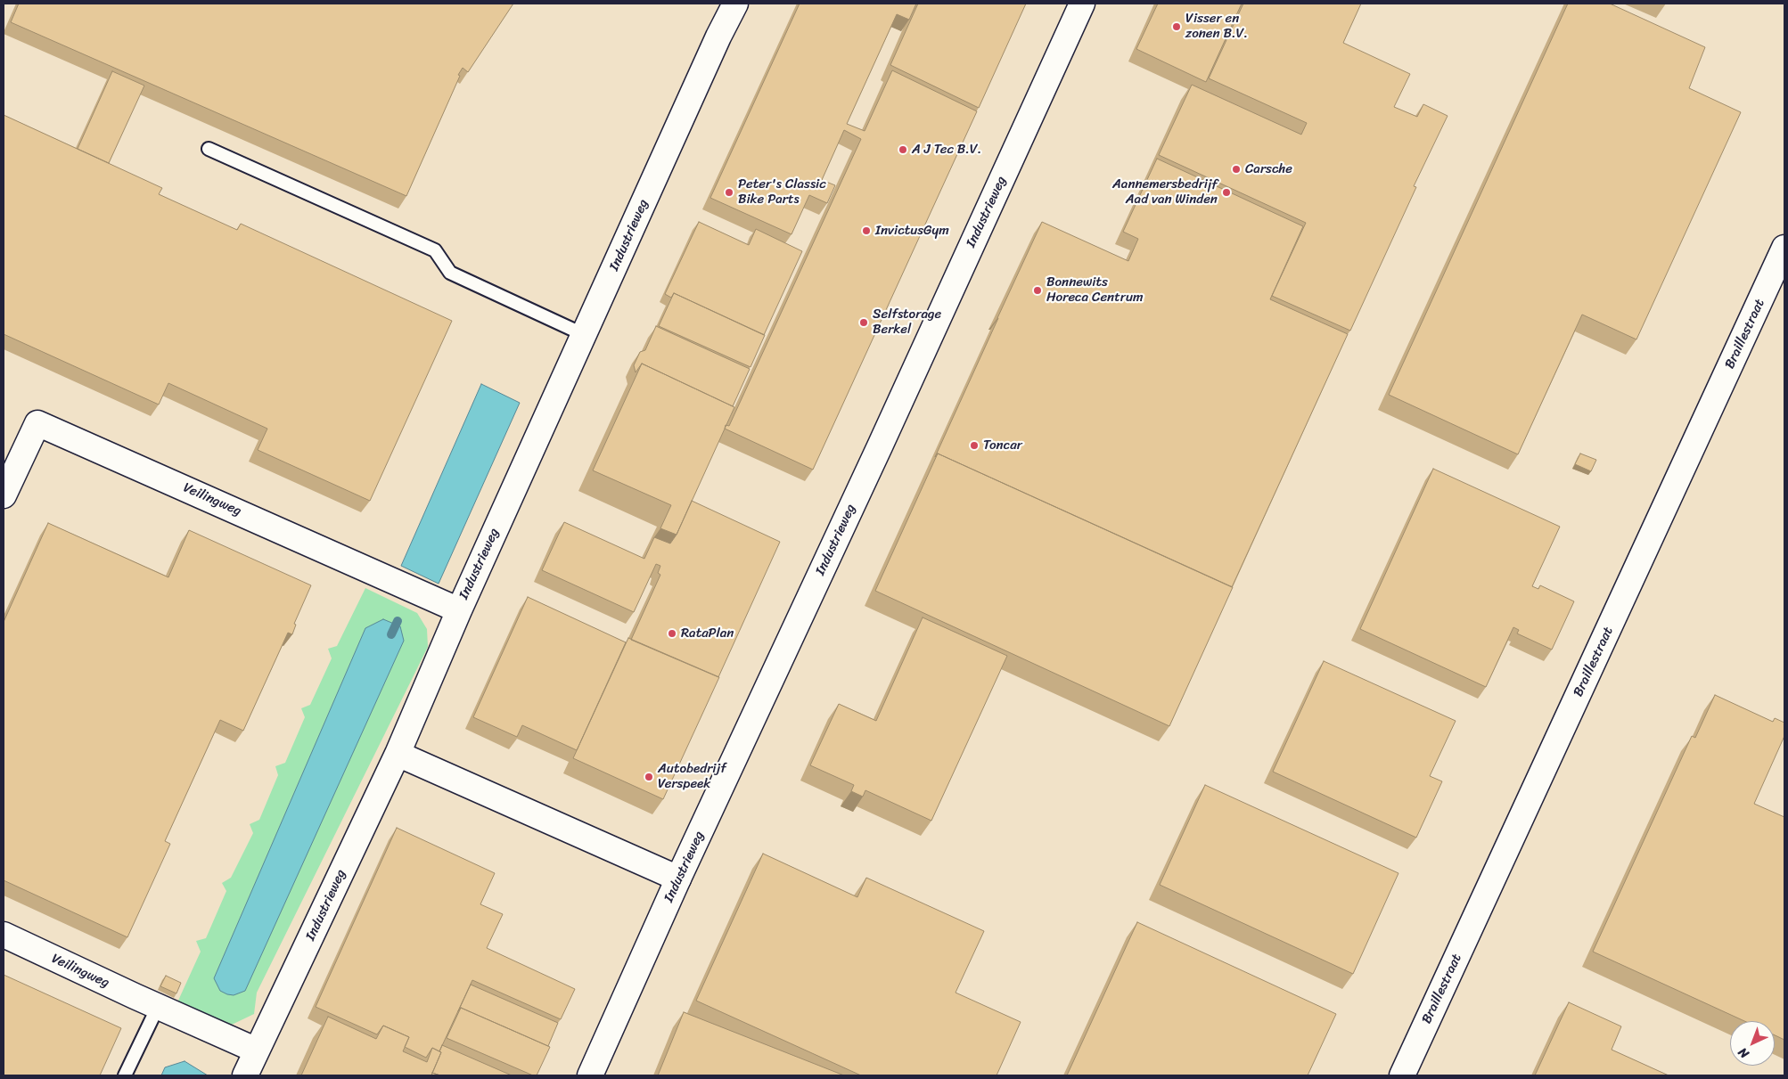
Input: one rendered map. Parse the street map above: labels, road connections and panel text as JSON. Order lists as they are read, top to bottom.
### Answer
{
  "streets": {
    "street": ["Industrieweg", "Braillestraat", "Veilingweg"]
  },
  "crossings": [
    ["Industrieweg", "Veilingweg"]
  ],
  "places": [
    "Visser en zonen B.V.",
    "A J Tec B.V.",
    "Carsche",
    "Peter's Classic Bike Parts",
    "Aannemersbedrijf Aad van Winden",
    "InvictusGym",
    "Bonnewits Horeca Centrum",
    "Selfstorage Berkel",
    "Toncar",
    "RataPlan",
    "Autobedrijf Verspeek"
  ],
  "north": "bottom left"
}
